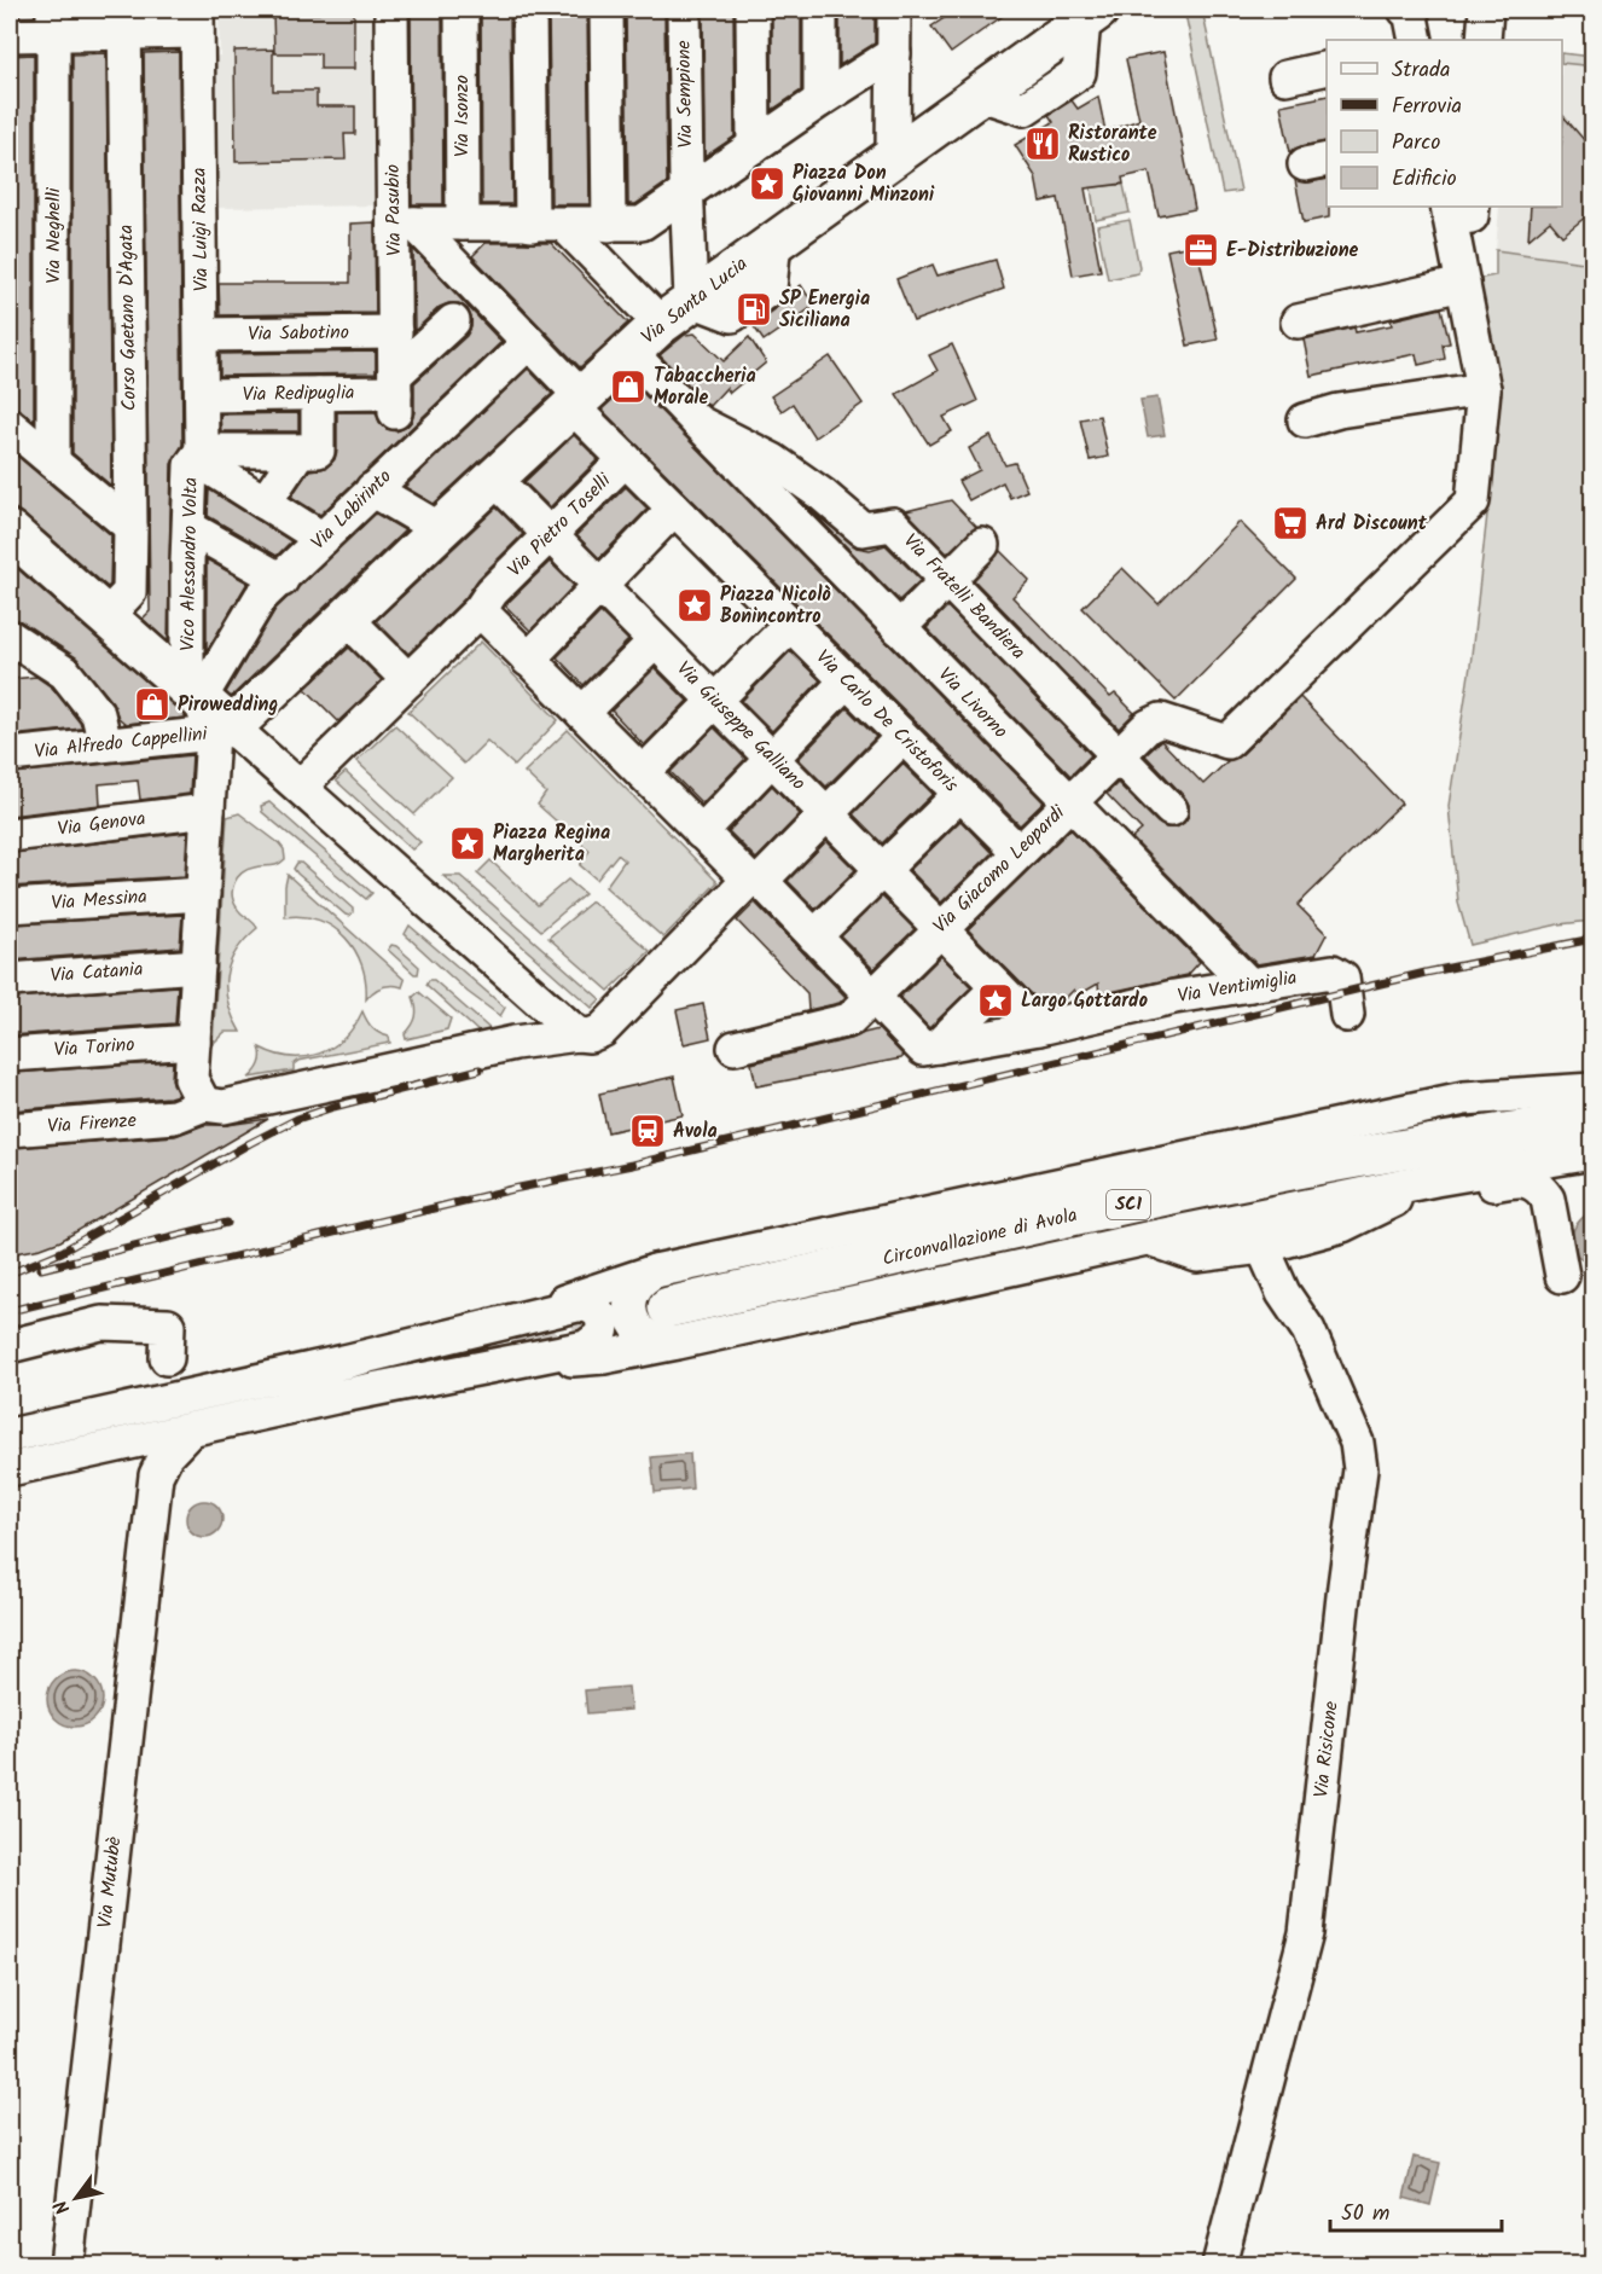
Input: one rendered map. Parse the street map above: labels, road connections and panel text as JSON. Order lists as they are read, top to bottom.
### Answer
{
  "streets": {
    "main road": ["Via Santa Lucia", "SC1", "Circonvallazione di Avola"],
    "street": [
      "Via Sempione",
      "Via Isonzo",
      "Via Pasubio",
      "Via Luigi Razza",
      "Via Neghelli",
      "Corso Gaetano D'Agata",
      "Via Sabotino",
      "Via Redipuglia",
      "Via Labirinto",
      "Via Pietro Toselli",
      "Vico Alessandro Volta",
      "Via Fratelli Bandiera",
      "Via Livorno",
      "Via Carlo De Cristoforis",
      "Via Giuseppe Galliano",
      "Via Alfredo Cappellini",
      "Via Genova",
      "Via Giacomo Leopardi",
      "Via Messina",
      "Via Catania",
      "Via Ventimiglia",
      "Via Torino",
      "Via Firenze",
      "Via Risicone",
      "Via Mutubè"
    ]
  },
  "crossings": [
    ["Via Sempione", "Via Santa Lucia"],
    ["Via Pasubio", "Via Sabotino"],
    ["Via Pasubio", "Via Redipuglia"],
    ["Via Pasubio", "Via Carlo De Cristoforis"],
    ["Via Luigi Razza", "Via Sabotino"],
    ["Via Luigi Razza", "Via Redipuglia"],
    ["Via Luigi Razza", "Vico Alessandro Volta"],
    ["Via Santa Lucia", "Via Labirinto"],
    ["Via Santa Lucia", "Vico Alessandro Volta"],
    ["Via Santa Lucia", "Via Fratelli Bandiera"],
    ["Via Santa Lucia", "Via Carlo De Cristoforis"],
    ["Via Santa Lucia", "Via Giuseppe Galliano"],
    ["Via Santa Lucia", "Via Alfredo Cappellini"],
    ["Via Labirinto", "Vico Alessandro Volta"],
    ["Via Labirinto", "Via Carlo De Cristoforis"],
    ["Via Labirinto", "Via Alfredo Cappellini"],
    ["Via Pietro Toselli", "Via Carlo De Cristoforis"],
    ["Via Pietro Toselli", "Via Giuseppe Galliano"],
    ["Vico Alessandro Volta", "Via Alfredo Cappellini"],
    ["Vico Alessandro Volta", "Via Genova"],
    ["Vico Alessandro Volta", "Via Messina"],
    ["Vico Alessandro Volta", "Via Catania"],
    ["Vico Alessandro Volta", "Via Torino"],
    ["Vico Alessandro Volta", "Via Firenze"],
    ["Via Fratelli Bandiera", "Via Livorno"],
    ["Via Fratelli Bandiera", "Via Giacomo Leopardi"],
    ["Via Livorno", "Via Giacomo Leopardi"],
    ["Via Livorno", "Via Ventimiglia"],
    ["Via Carlo De Cristoforis", "Via Giacomo Leopardi"],
    ["Via Carlo De Cristoforis", "Via Firenze"],
    ["Via Giuseppe Galliano", "Via Giacomo Leopardi"],
    ["Via Giuseppe Galliano", "Via Ventimiglia"],
    ["Via Giuseppe Galliano", "Via Firenze"]
  ],
  "places": {
    "restaurant": ["Ristorante Rustico"],
    "place": [
      "Piazza Don Giovanni Minzoni",
      "Piazza Nicolò Bonincontro",
      "Piazza Regina Margherita",
      "Largo Gottardo"
    ],
    "office": ["E-Distribuzione"],
    "fuel station": ["SP Energia Siciliana"],
    "shop": ["Tabaccheria Morale", "Pirowedding"],
    "supermarket": ["Ard Discount"],
    "station": ["Avola"]
  },
  "legend": [
    "Strada",
    "Ferrovia",
    "Parco",
    "Edificio"
  ],
  "scale_bar": "50 m",
  "north": "bottom left"
}
